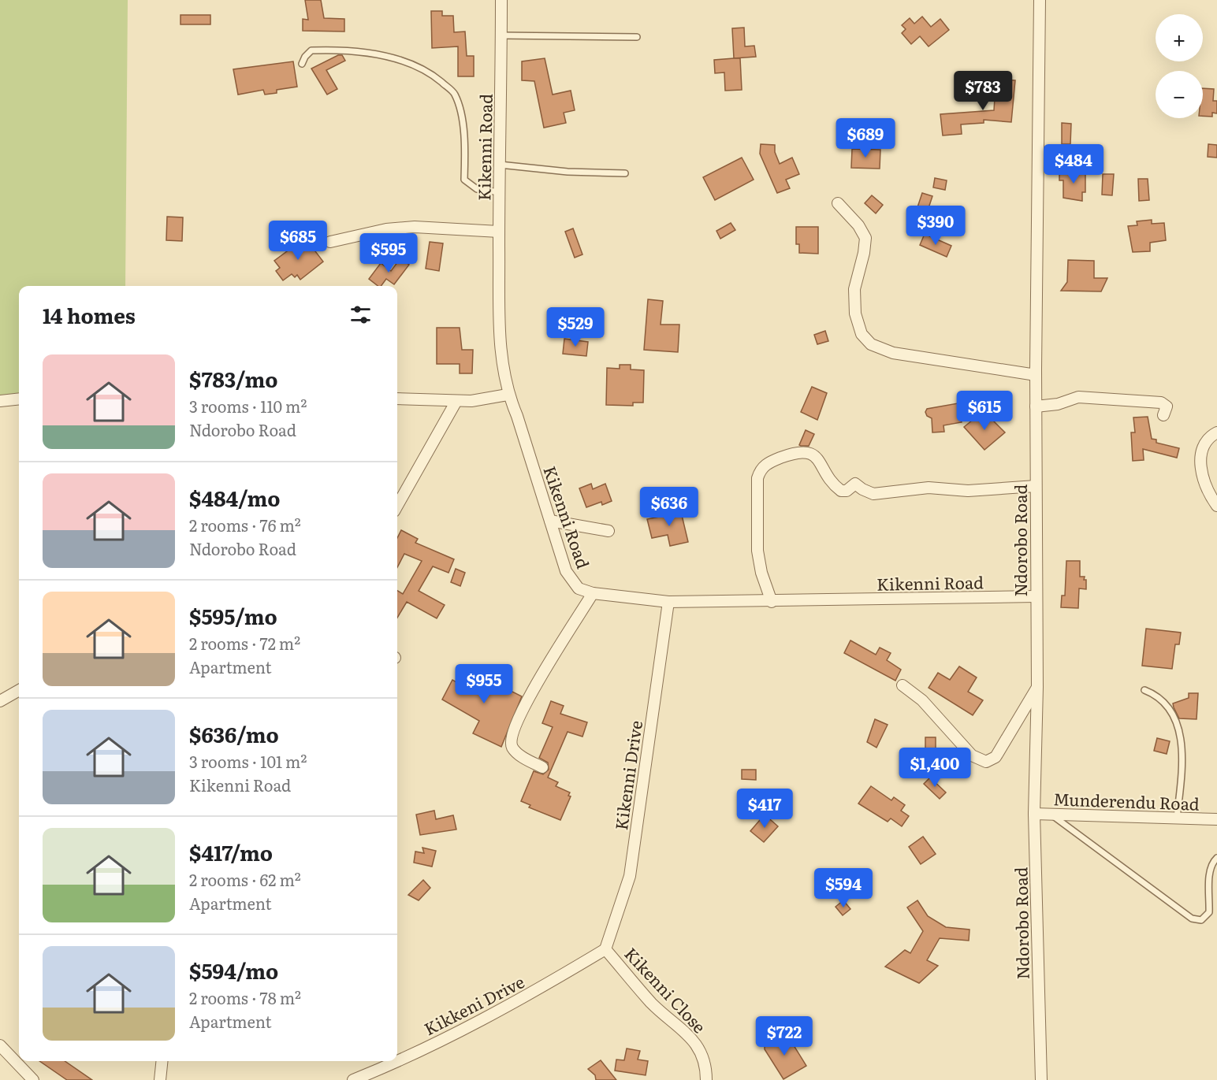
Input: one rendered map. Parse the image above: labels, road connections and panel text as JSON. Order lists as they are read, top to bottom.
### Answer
{
  "streets": {
    "street": [
      "Kikenni Road",
      "Ndorobo Road",
      "Kikenni Drive",
      "Munderendu Road",
      "Kikenni Close",
      "Kikkeni Drive"
    ]
  },
  "crossings": [
    ["Kikenni Road", "Ndorobo Road"],
    ["Kikenni Road", "Kikenni Drive"],
    ["Ndorobo Road", "Munderendu Road"],
    ["Kikenni Drive", "Kikenni Close"],
    ["Kikenni Drive", "Kikkeni Drive"],
    ["Kikenni Close", "Kikkeni Drive"]
  ],
  "page": {
    "map_buttons": ["+", "−"],
    "price": [
      "$783",
      "$689",
      "$484",
      "$390",
      "$685",
      "$595",
      "$529",
      "$615",
      "$636",
      "$955",
      "$1,400",
      "$417",
      "$594",
      "$722"
    ],
    "heading": "14 homes",
    "list": [
      {
        "name": "$783/mo",
        "note": "3 rooms · 110 m² · Ndorobo Road"
      },
      {
        "name": "$484/mo",
        "note": "2 rooms · 76 m² · Ndorobo Road"
      },
      {
        "name": "$595/mo",
        "note": "2 rooms · 72 m² · Apartment"
      },
      {
        "name": "$636/mo",
        "note": "3 rooms · 101 m² · Kikenni Road"
      },
      {
        "name": "$417/mo",
        "note": "2 rooms · 62 m² · Apartment"
      },
      {
        "name": "$594/mo",
        "note": "2 rooms · 78 m² · Apartment"
      }
    ]
  }
}
